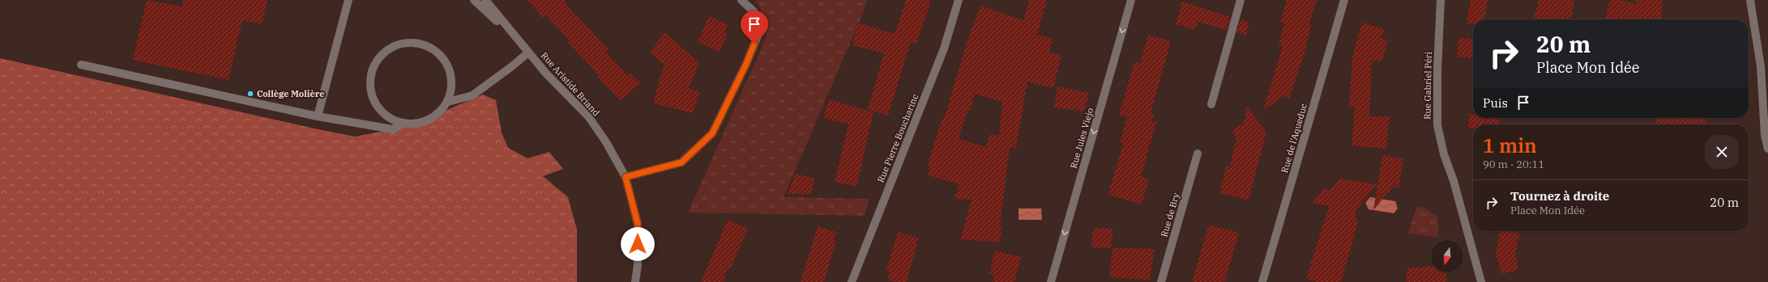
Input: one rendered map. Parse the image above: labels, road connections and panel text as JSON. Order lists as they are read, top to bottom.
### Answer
{
  "streets": {
    "street": [
      "Rue Aristide Briand",
      "Rue Gabriel Péri",
      "Rue Pierre Boucharinc",
      "Rue Jules Viejo",
      "Rue de l'Aqueduc",
      "Rue de Bry"
    ]
  },
  "one_way": ["Rue Jules Viejo"],
  "places": ["Collège Molière"],
  "north": "bottom",
  "page": {
    "turn": ["20 m", "Place Mon Idée"],
    "then": "Puis",
    "heading": ["1 min", "90 m · 20:11"],
    "list": [
      {
        "name": "Tournez à droite",
        "note": "Place Mon Idée",
        "value": "20 m"
      }
    ]
  }
}
